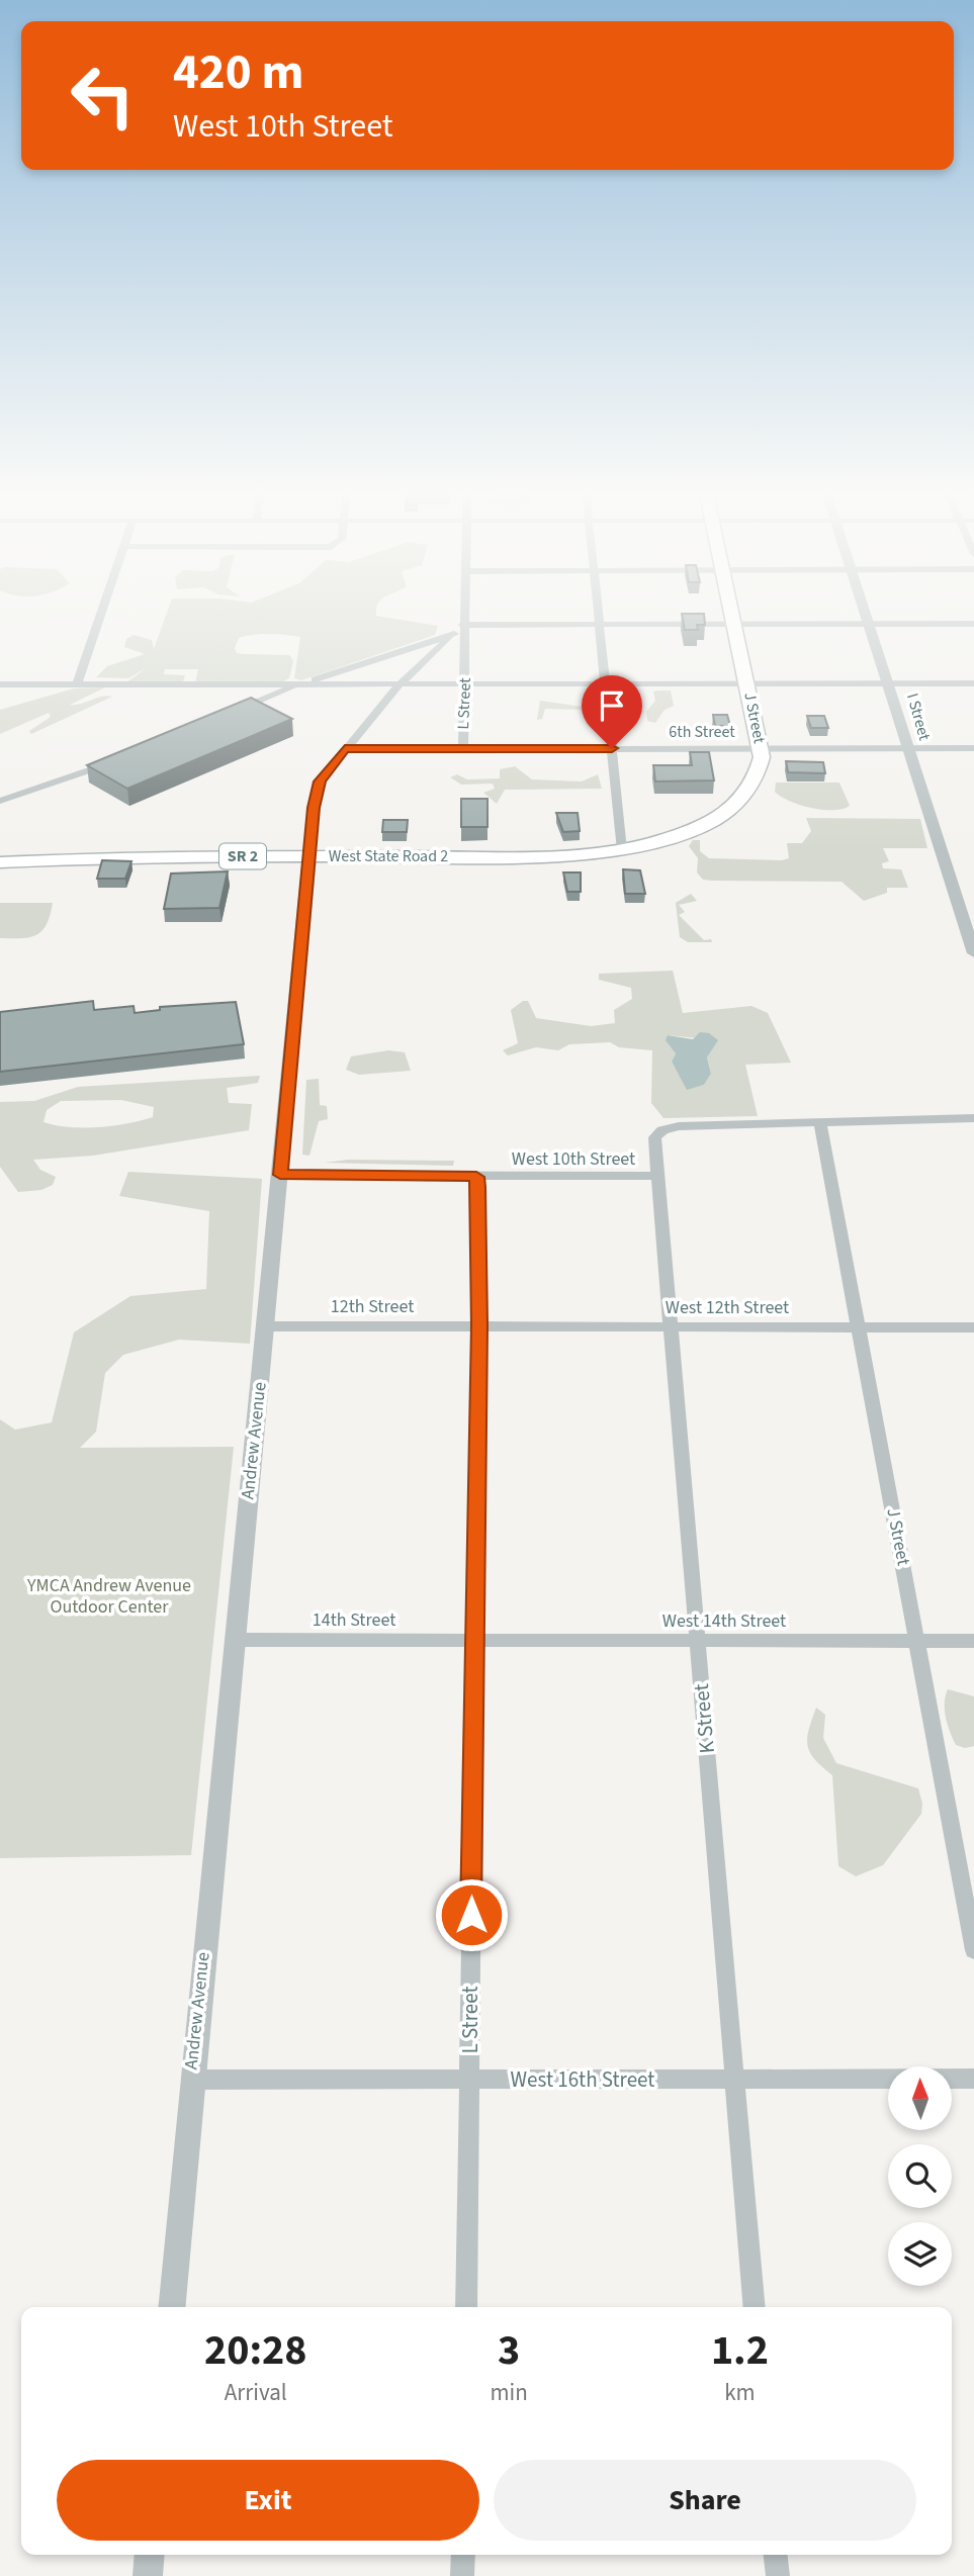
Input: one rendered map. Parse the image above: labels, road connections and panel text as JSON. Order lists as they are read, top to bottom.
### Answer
{
  "streets": {
    "main road": ["J Street", "SR 2", "West State Road 2"],
    "street": [
      "L Street",
      "I Street",
      "6th Street",
      "West 10th Street",
      "12th Street",
      "West 12th Street",
      "Andrew Avenue",
      "14th Street",
      "West 14th Street",
      "K Street",
      "West 16th Street"
    ]
  },
  "crossings": [
    ["L Street", "6th Street"],
    ["L Street", "West 10th Street"],
    ["L Street", "12th Street"],
    ["L Street", "West 12th Street"],
    ["L Street", "Andrew Avenue"],
    ["L Street", "14th Street"],
    ["L Street", "West 14th Street"],
    ["L Street", "West 16th Street"],
    ["I Street", "6th Street"],
    ["J Street", "6th Street"],
    ["J Street", "West State Road 2"],
    ["J Street", "West 12th Street"],
    ["J Street", "West 14th Street"],
    ["J Street", "K Street"],
    ["6th Street", "Andrew Avenue"],
    ["West State Road 2", "Andrew Avenue"],
    ["West 10th Street", "Andrew Avenue"],
    ["West 10th Street", "K Street"],
    ["12th Street", "West 12th Street"],
    ["12th Street", "Andrew Avenue"],
    ["West 12th Street", "K Street"],
    ["Andrew Avenue", "14th Street"],
    ["Andrew Avenue", "West 16th Street"],
    ["14th Street", "West 14th Street"],
    ["West 14th Street", "K Street"],
    ["K Street", "West 16th Street"]
  ],
  "parks": ["YMCA Andrew Avenue Outdoor Center"],
  "north": "top",
  "page": {
    "turn": ["420 m", "West 10th Street"],
    "eta": [
      "20:28",
      "Arrival",
      "3",
      "min",
      "1.2",
      "km"
    ],
    "buttons": ["Exit", "Share"]
  }
}
